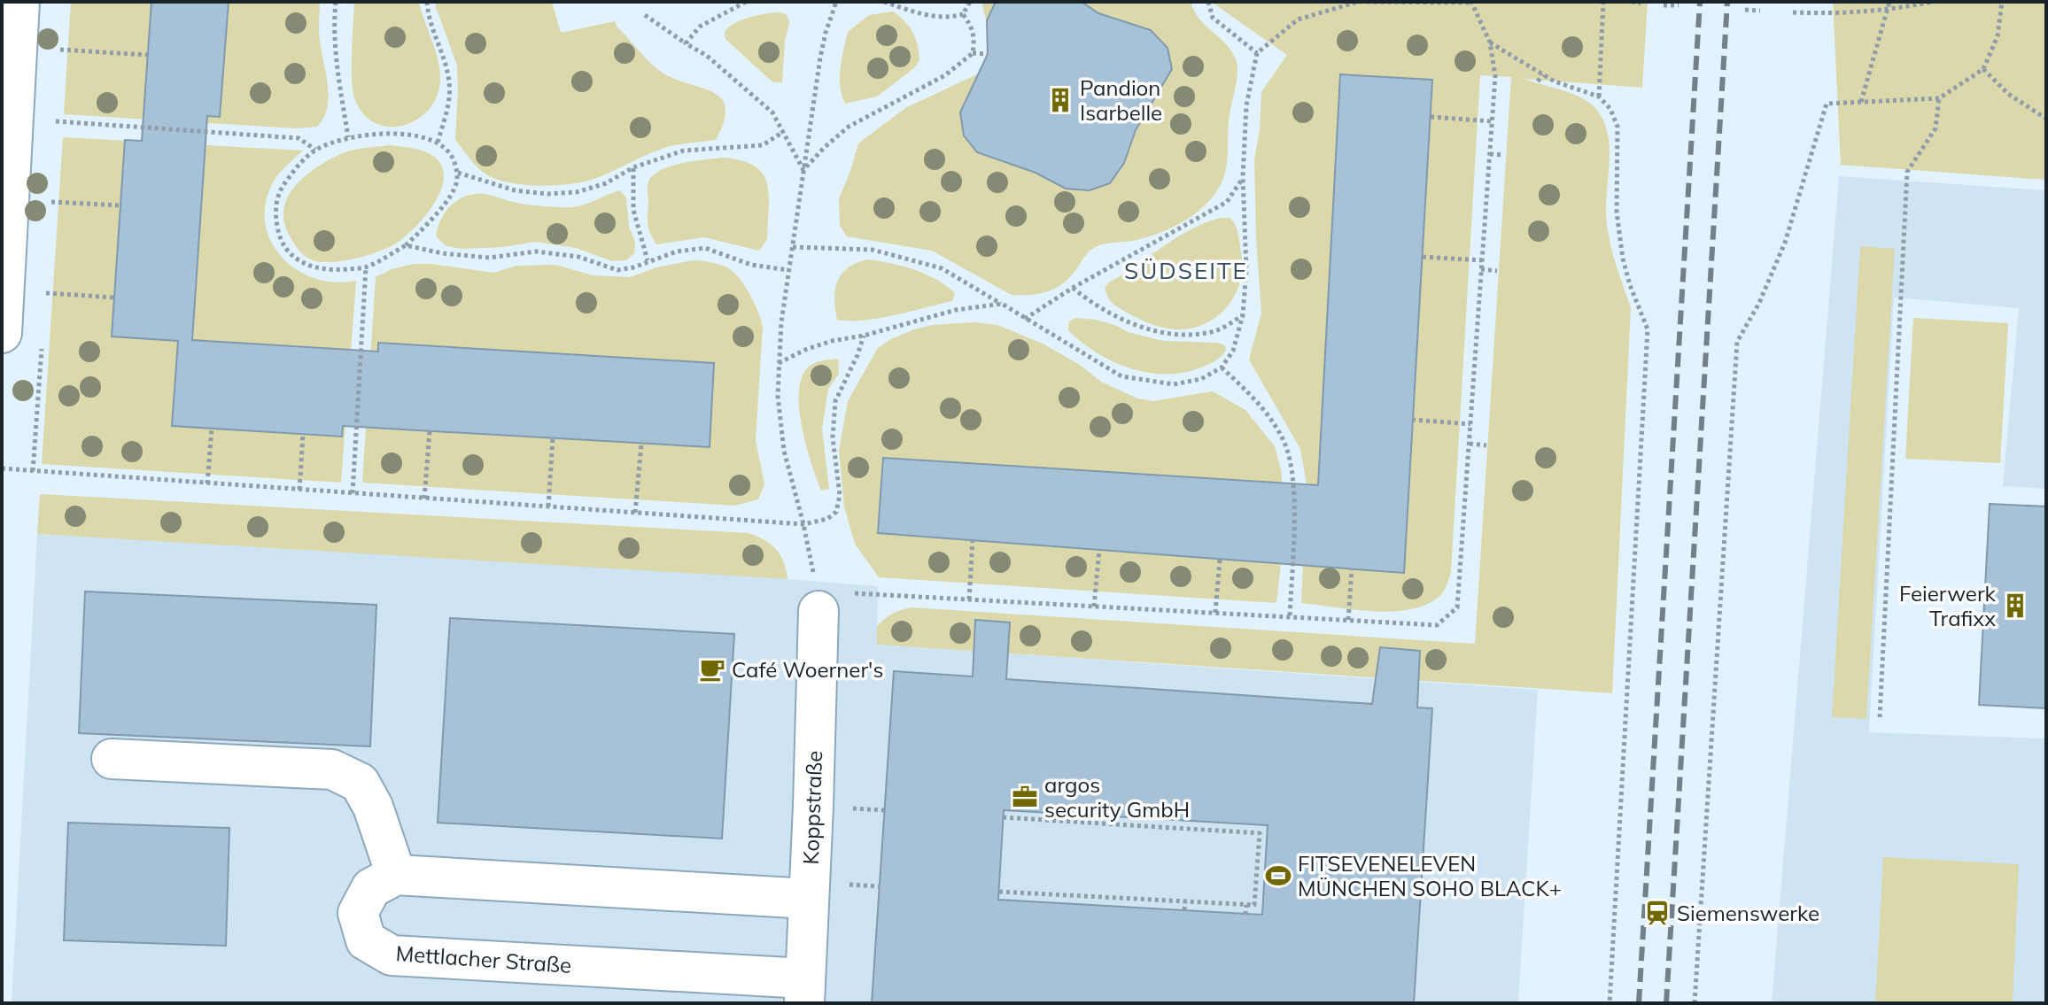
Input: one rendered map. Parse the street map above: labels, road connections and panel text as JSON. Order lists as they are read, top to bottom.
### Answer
{
  "streets": {
    "street": ["Koppstraße", "Mettlacher Straße"]
  },
  "crossings": [
    ["Koppstraße", "Mettlacher Straße"]
  ],
  "districts": ["SÜDSEITE"],
  "places": {
    "building": ["Pandion Isarbelle", "Feierwerk Trafixx"],
    "cafe": ["Café Woerner's"],
    "office": ["argos security GmbH"],
    "sports": ["FITSEVENELEVEN MÜNCHEN SOHO BLACK+"],
    "station": ["Siemenswerke"]
  }
}
